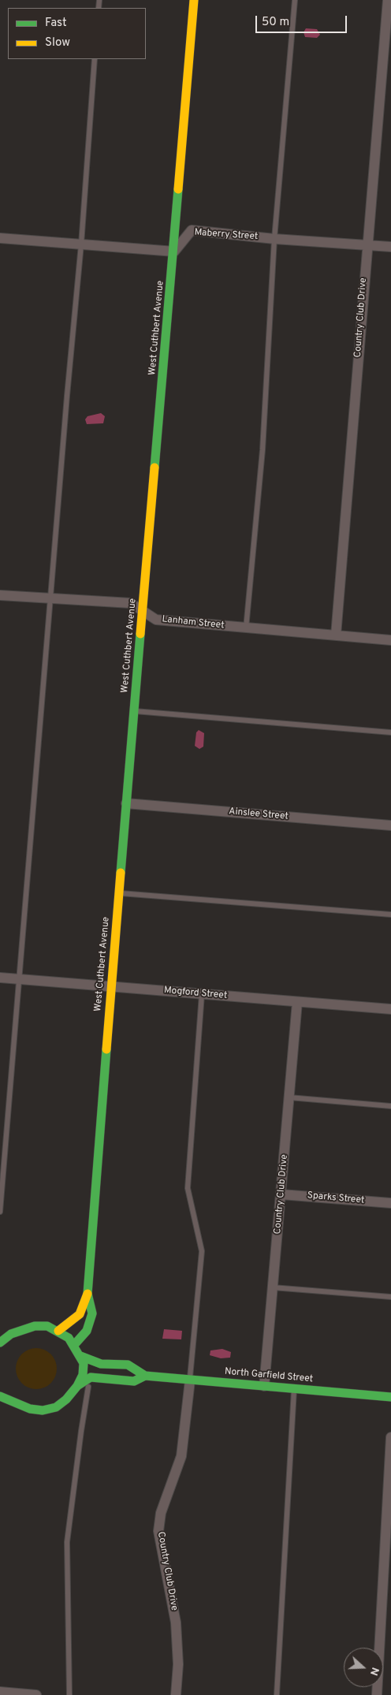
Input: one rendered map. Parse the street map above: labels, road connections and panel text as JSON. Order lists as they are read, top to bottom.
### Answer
{
  "streets": {
    "street": [
      "Maberry Street",
      "Country Club Drive",
      "West Cuthbert Avenue",
      "Lanham Street",
      "Ainslee Street",
      "Mogford Street",
      "Sparks Street",
      "North Garfield Street"
    ]
  },
  "crossings": [
    ["Maberry Street", "Country Club Drive"],
    ["Maberry Street", "West Cuthbert Avenue"],
    ["Country Club Drive", "Lanham Street"],
    ["Country Club Drive", "Mogford Street"],
    ["Country Club Drive", "Sparks Street"],
    ["Country Club Drive", "North Garfield Street"],
    ["West Cuthbert Avenue", "Lanham Street"],
    ["West Cuthbert Avenue", "Ainslee Street"],
    ["West Cuthbert Avenue", "Mogford Street"]
  ],
  "legend": ["Fast", "Slow"],
  "scale_bar": "50 m",
  "north": "right"
}
